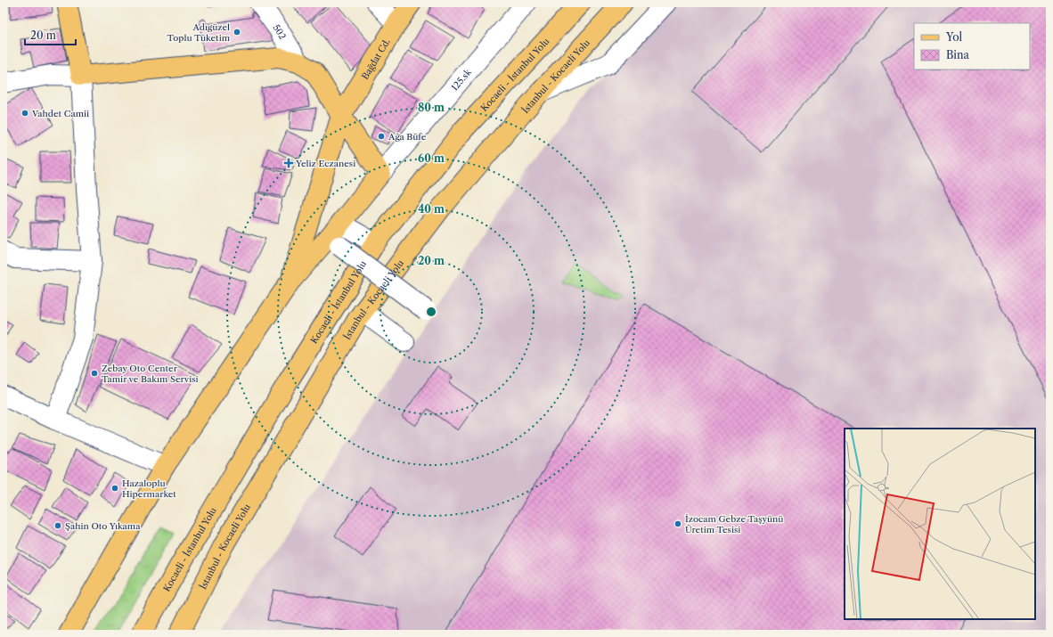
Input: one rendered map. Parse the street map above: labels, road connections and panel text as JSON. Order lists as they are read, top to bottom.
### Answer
{
  "streets": {
    "main road": ["Bağdat Cd.", "Kocaeli - İstanbul Yolu", "İstanbul - Kocaeli Yolu"],
    "street": ["502", "125.sk"]
  },
  "places": {
    "other": [
      "Adıgüzel Toplu Tüketim",
      "Vahdet Camii",
      "Ağa Büfe",
      "Zebay Oto Center Tamir ve Bakım Servisi",
      "Hazaloplu Hipermarket",
      "İzocam Gebze Taşyünü Üretim Tesisi",
      "Şahin Oto Yıkama"
    ],
    "health": ["Yeliz Eczanesi"]
  },
  "legend": ["Yol", "Bina"],
  "scale_bar": "20 m",
  "rings": [
    "80 m",
    "60 m",
    "40 m",
    "20 m"
  ]
}
